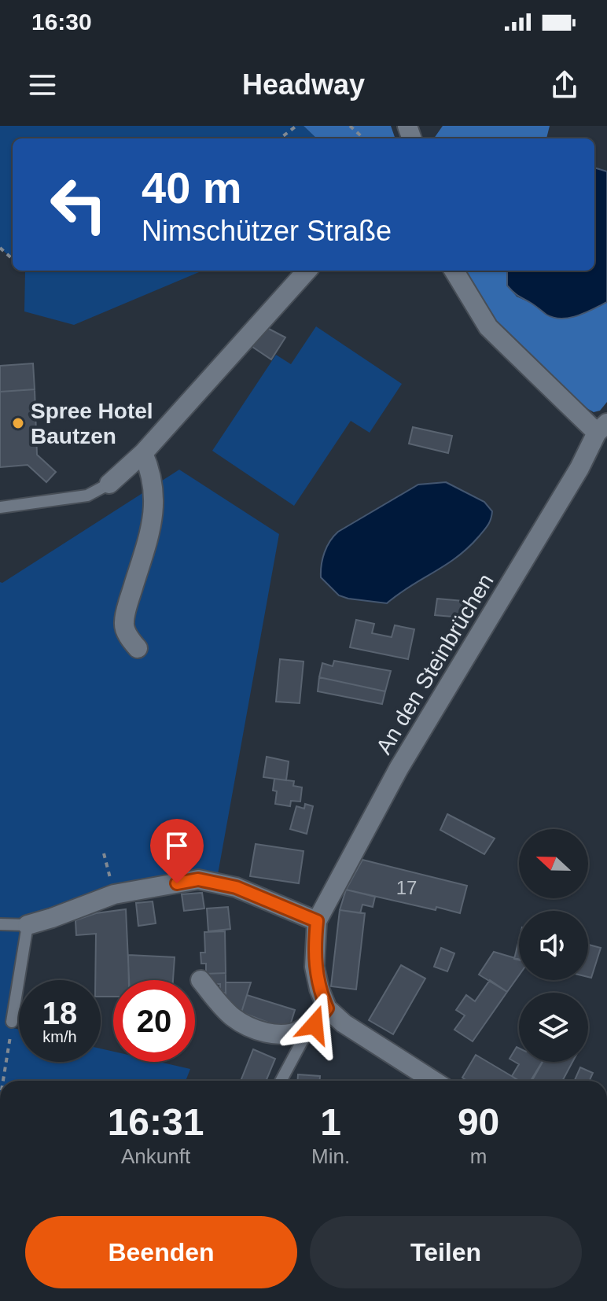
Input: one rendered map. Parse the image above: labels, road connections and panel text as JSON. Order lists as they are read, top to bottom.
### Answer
{
  "streets": {
    "street": ["An den Steinbrüchen"]
  },
  "places": ["Spree Hotel Bautzen"],
  "house_numbers": ["17"],
  "north": "left",
  "page": {
    "status": "16:30",
    "header": "Headway",
    "turn": ["40 m", "Nimschützer Straße"],
    "speed": "18 km/h",
    "limit": "20",
    "eta": [
      "16:31",
      "Ankunft",
      "1",
      "Min.",
      "90",
      "m"
    ],
    "buttons": ["Beenden", "Teilen"]
  }
}
